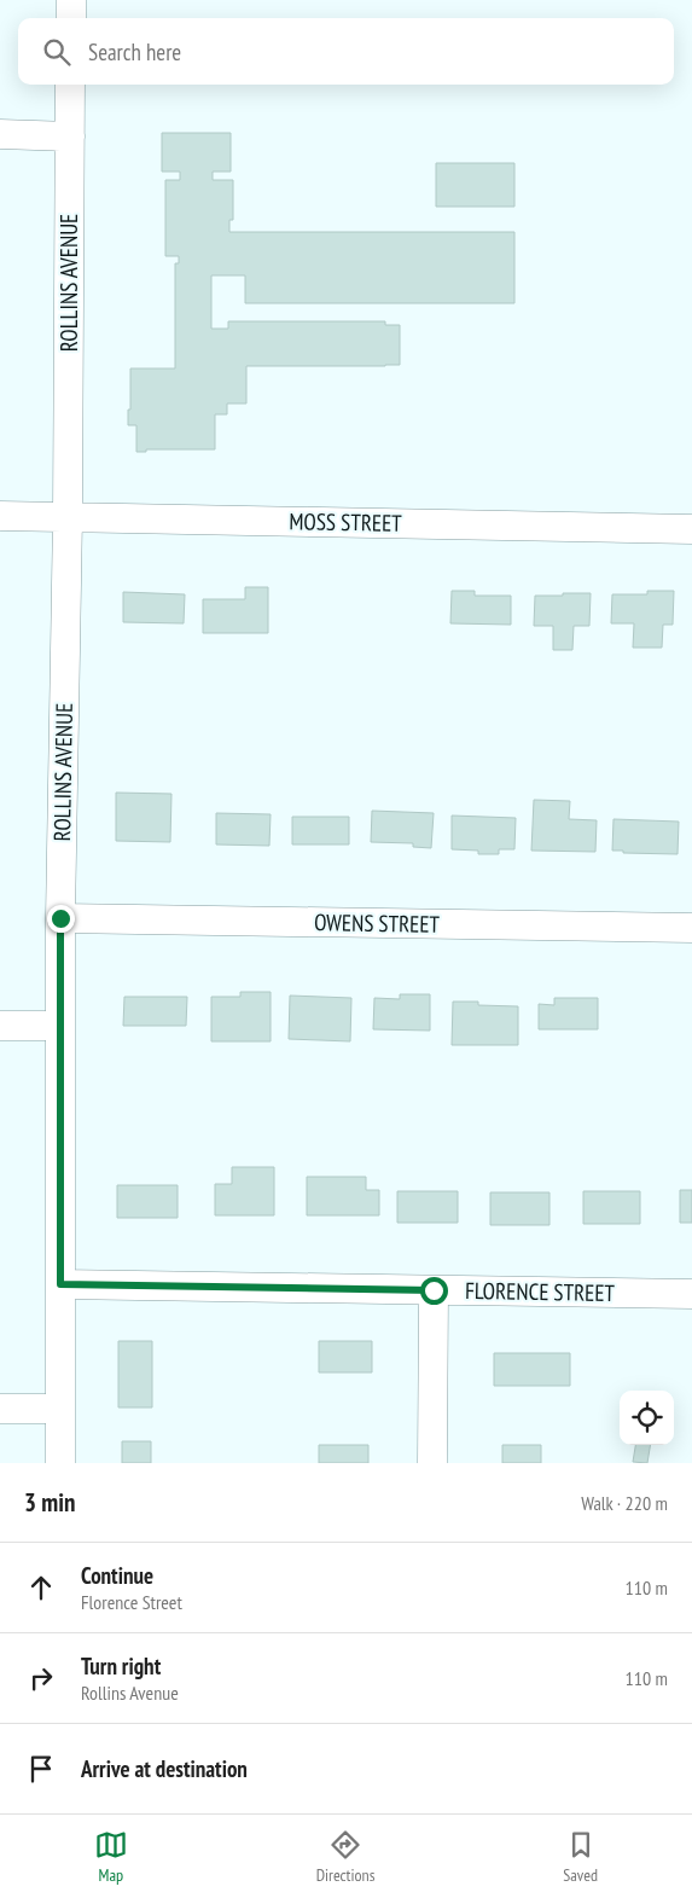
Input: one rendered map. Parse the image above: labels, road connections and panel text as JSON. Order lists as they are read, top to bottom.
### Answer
{
  "streets": {
    "street": [
      "ROLLINS AVENUE",
      "MOSS STREET",
      "OWENS STREET",
      "FLORENCE STREET"
    ]
  },
  "crossings": [
    ["ROLLINS AVENUE", "MOSS STREET"],
    ["ROLLINS AVENUE", "OWENS STREET"],
    ["ROLLINS AVENUE", "FLORENCE STREET"]
  ],
  "page": {
    "search": "Search here",
    "heading": ["3 min", "Walk · 220 m"],
    "list": [
      ["Continue", "Florence Street", "110 m"],
      ["Turn right", "Rollins Avenue", "110 m"],
      "Arrive at destination"
    ],
    "nav": ["Map", "Directions", "Saved"]
  }
}
